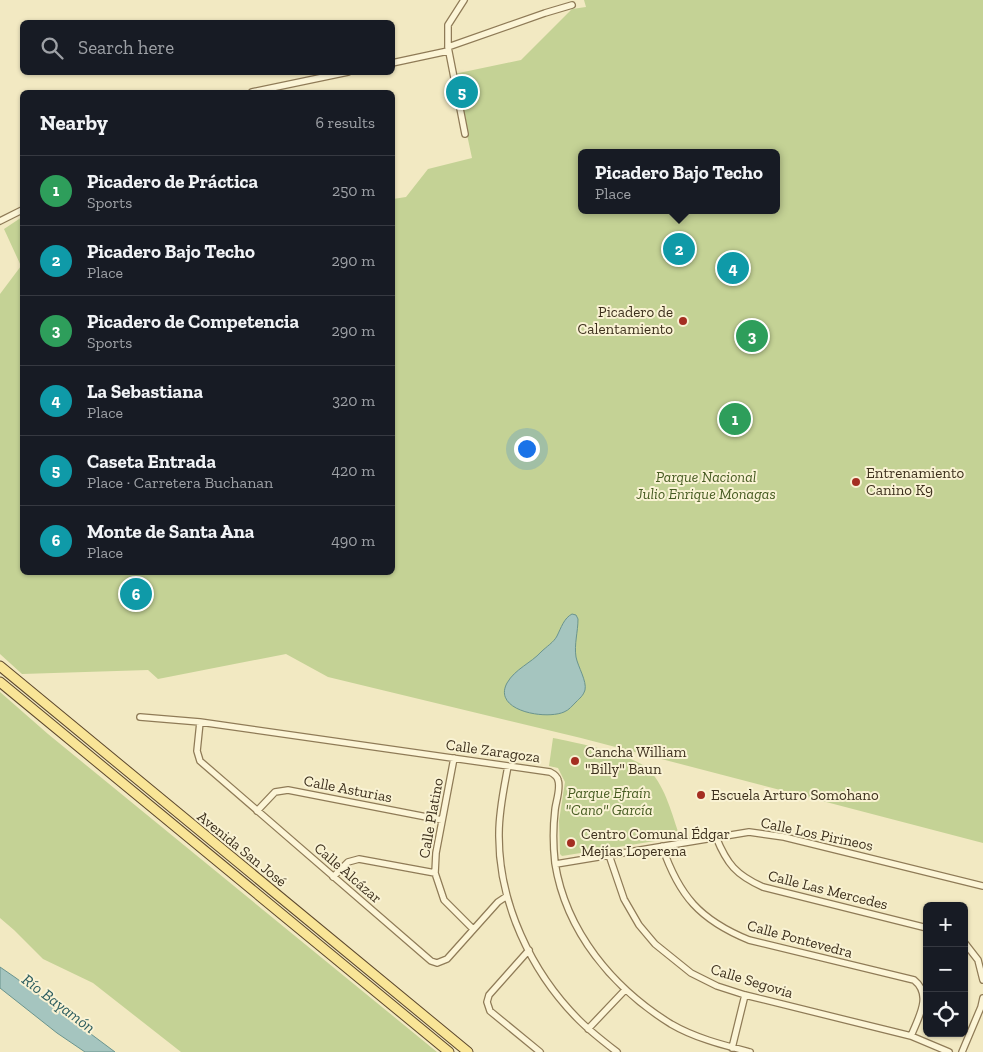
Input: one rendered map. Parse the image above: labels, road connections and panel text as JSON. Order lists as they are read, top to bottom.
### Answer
{
  "streets": {
    "main road": ["Avenida San José"],
    "street": [
      "Calle Zaragoza",
      "Calle Asturias",
      "Calle Platino",
      "Calle Los Pirineos",
      "Calle Alcázar",
      "Calle Las Mercedes",
      "Calle Pontevedra",
      "Calle Segovia"
    ]
  },
  "crossings": [
    ["Calle Zaragoza", "Calle Platino"],
    ["Calle Zaragoza", "Calle Los Pirineos"],
    ["Calle Zaragoza", "Calle Alcázar"],
    ["Calle Asturias", "Calle Platino"],
    ["Calle Asturias", "Calle Alcázar"],
    ["Calle Platino", "Calle Alcázar"],
    ["Calle Los Pirineos", "Calle Las Mercedes"],
    ["Calle Los Pirineos", "Calle Pontevedra"],
    ["Calle Los Pirineos", "Calle Segovia"],
    ["Calle Pontevedra", "Calle Segovia"]
  ],
  "water": ["Río Bayamón"],
  "parks": ["Parque Nacional Julio Enrique Monagas", "Parque Efraín \"Cano\" García"],
  "places": [
    "Picadero de Calentamiento",
    "Entrenamiento Canino K9",
    "Cancha William \"Billy\" Baun",
    "Escuela Arturo Somohano",
    "Centro Comunal Édgar Mejías Loperena"
  ],
  "page": {
    "search": "Search here",
    "pins": [
      "5",
      "2",
      "4",
      "3",
      "1",
      "6"
    ],
    "heading": ["Nearby", "6 results"],
    "popup": ["Picadero Bajo Techo", "Place"],
    "list": [
      {
        "mark": "1",
        "name": "Picadero de Práctica",
        "note": "Sports",
        "value": "250 m"
      },
      {
        "mark": "2",
        "name": "Picadero Bajo Techo",
        "note": "Place",
        "value": "290 m"
      },
      {
        "mark": "3",
        "name": "Picadero de Competencia",
        "note": "Sports",
        "value": "290 m"
      },
      {
        "mark": "4",
        "name": "La Sebastiana",
        "note": "Place",
        "value": "320 m"
      },
      {
        "mark": "5",
        "name": "Caseta Entrada",
        "note": "Place · Carretera Buchanan",
        "value": "420 m"
      },
      {
        "mark": "6",
        "name": "Monte de Santa Ana",
        "note": "Place",
        "value": "490 m"
      }
    ],
    "map_buttons": ["+", "−"]
  }
}
